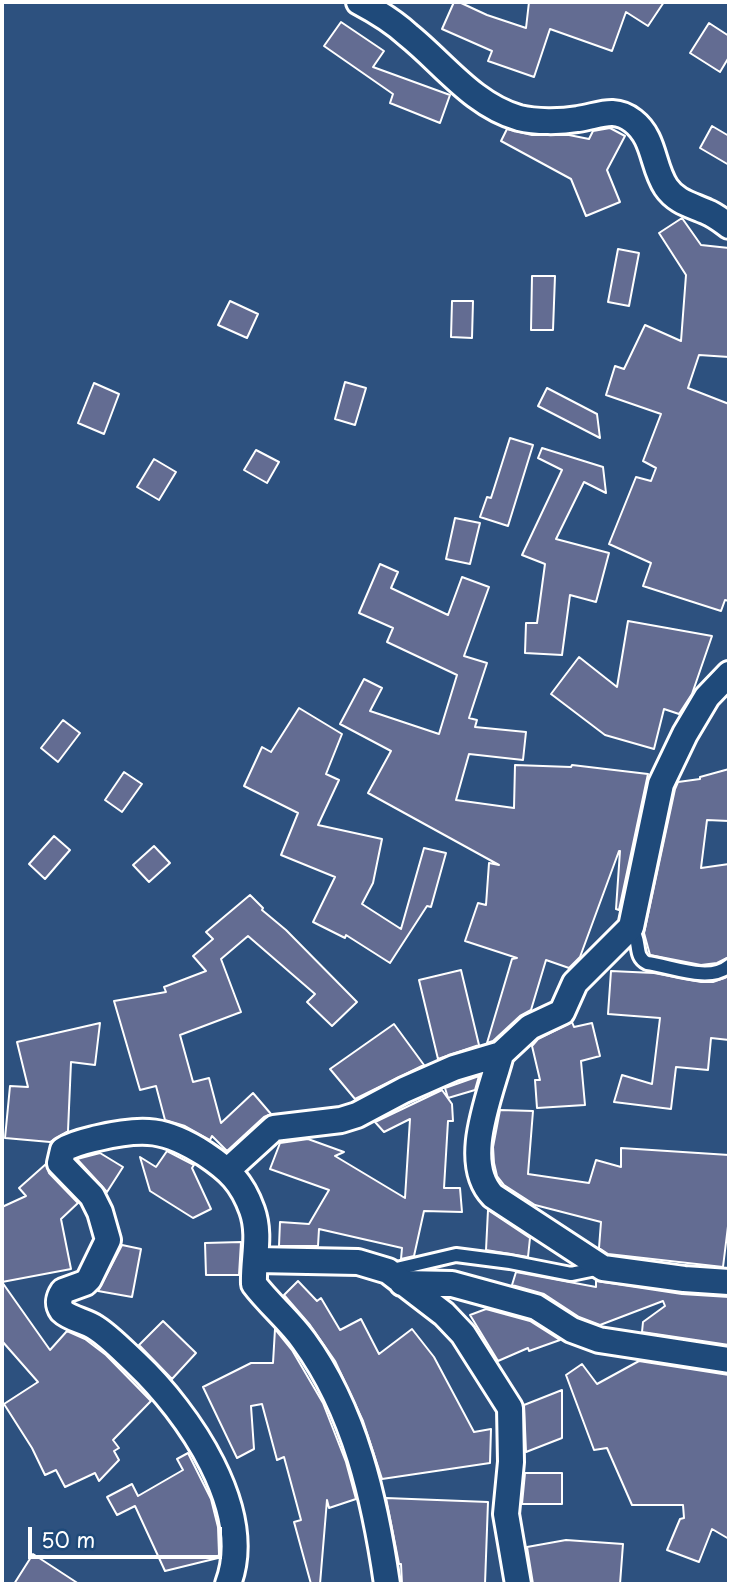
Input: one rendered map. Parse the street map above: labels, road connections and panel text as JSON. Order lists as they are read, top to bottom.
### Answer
{
  "scale_bar": "50 m"
}
